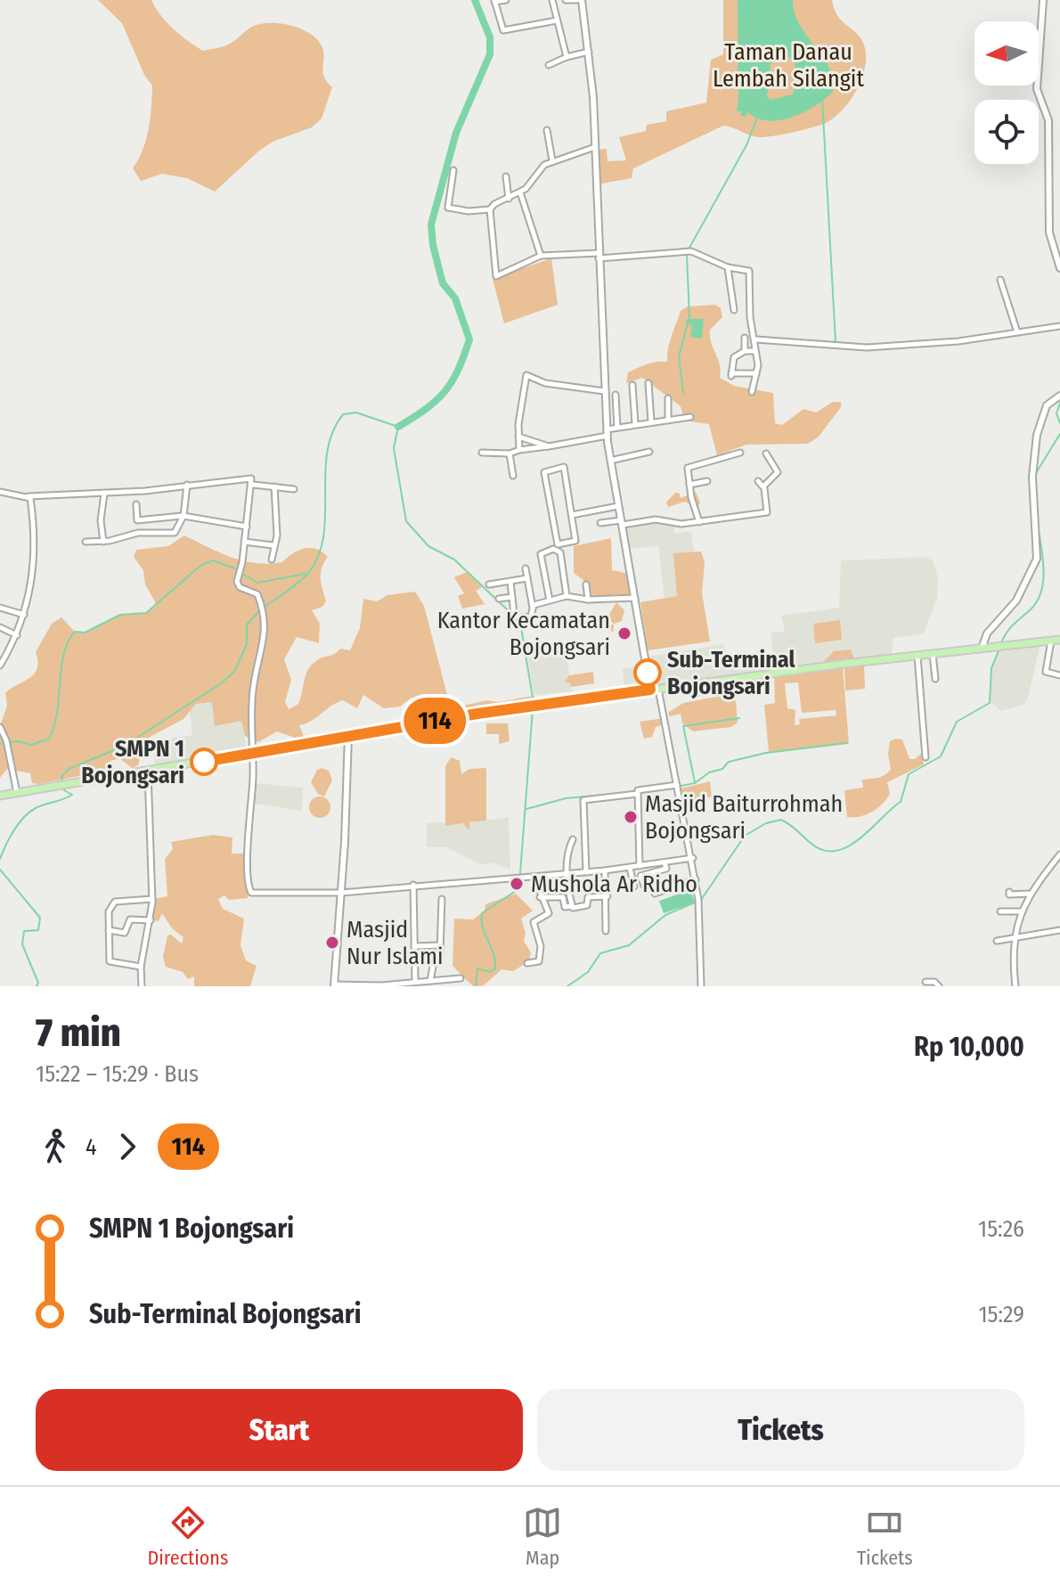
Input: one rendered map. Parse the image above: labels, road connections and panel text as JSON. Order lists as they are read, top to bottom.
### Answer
{
  "parks": ["Taman Danau Lembah Silangit"],
  "places": [
    "Kantor Kecamatan Bojongsari",
    "Sub-Terminal Bojongsari",
    "SMPN 1 Bojongsari",
    "Masjid Baiturrohmah Bojongsari",
    "Mushola Ar Ridho",
    "Masjid Nur Islami"
  ],
  "lines": ["bus line 114"],
  "north": "left",
  "page": {
    "on_map": "114",
    "heading": ["7 min", "15:22 – 15:29 · Bus", "Rp 10,000"],
    "legs": ["4", "114"],
    "list": [
      {
        "name": "SMPN 1 Bojongsari",
        "value": "15:26"
      },
      {
        "name": "Sub-Terminal Bojongsari",
        "value": "15:29"
      }
    ],
    "buttons": ["Start", "Tickets"],
    "tabs": ["Directions", "Map", "Tickets"]
  }
}
